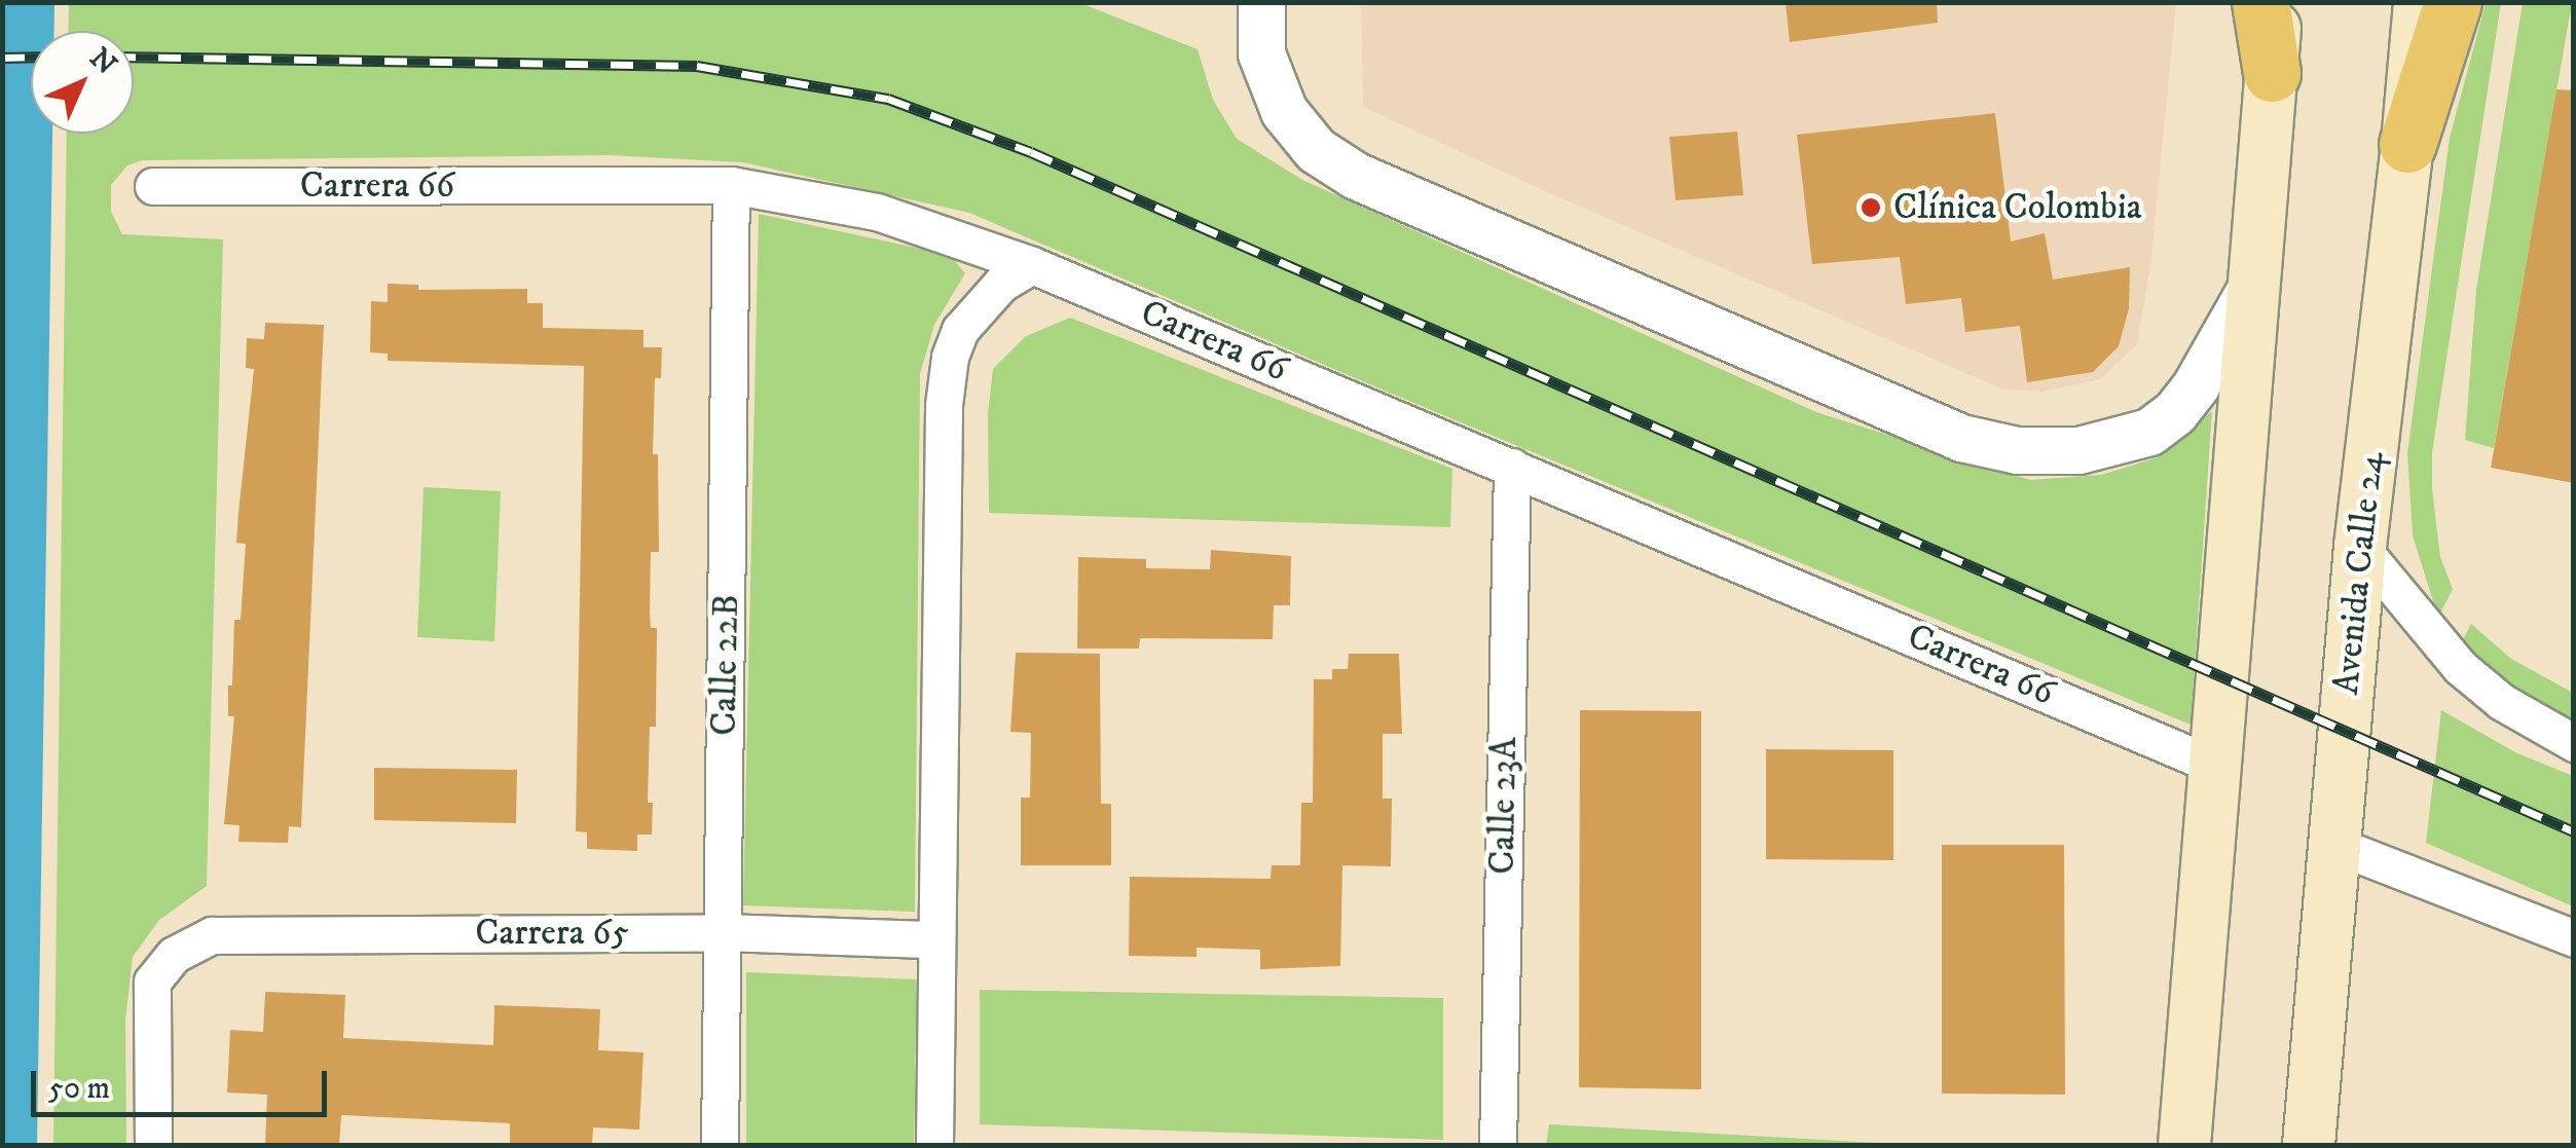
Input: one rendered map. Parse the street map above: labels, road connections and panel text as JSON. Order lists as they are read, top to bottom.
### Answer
{
  "streets": {
    "main road": ["Avenida Calle 24"],
    "street": [
      "Carrera 66",
      "Calle 22B",
      "Calle 23A",
      "Carrera 65"
    ]
  },
  "crossings": [
    ["Carrera 66", "Calle 22B"],
    ["Carrera 66", "Calle 23A"],
    ["Calle 22B", "Carrera 65"]
  ],
  "places": ["Clínica Colombia"],
  "scale_bar": "50 m",
  "north": "top right"
}
